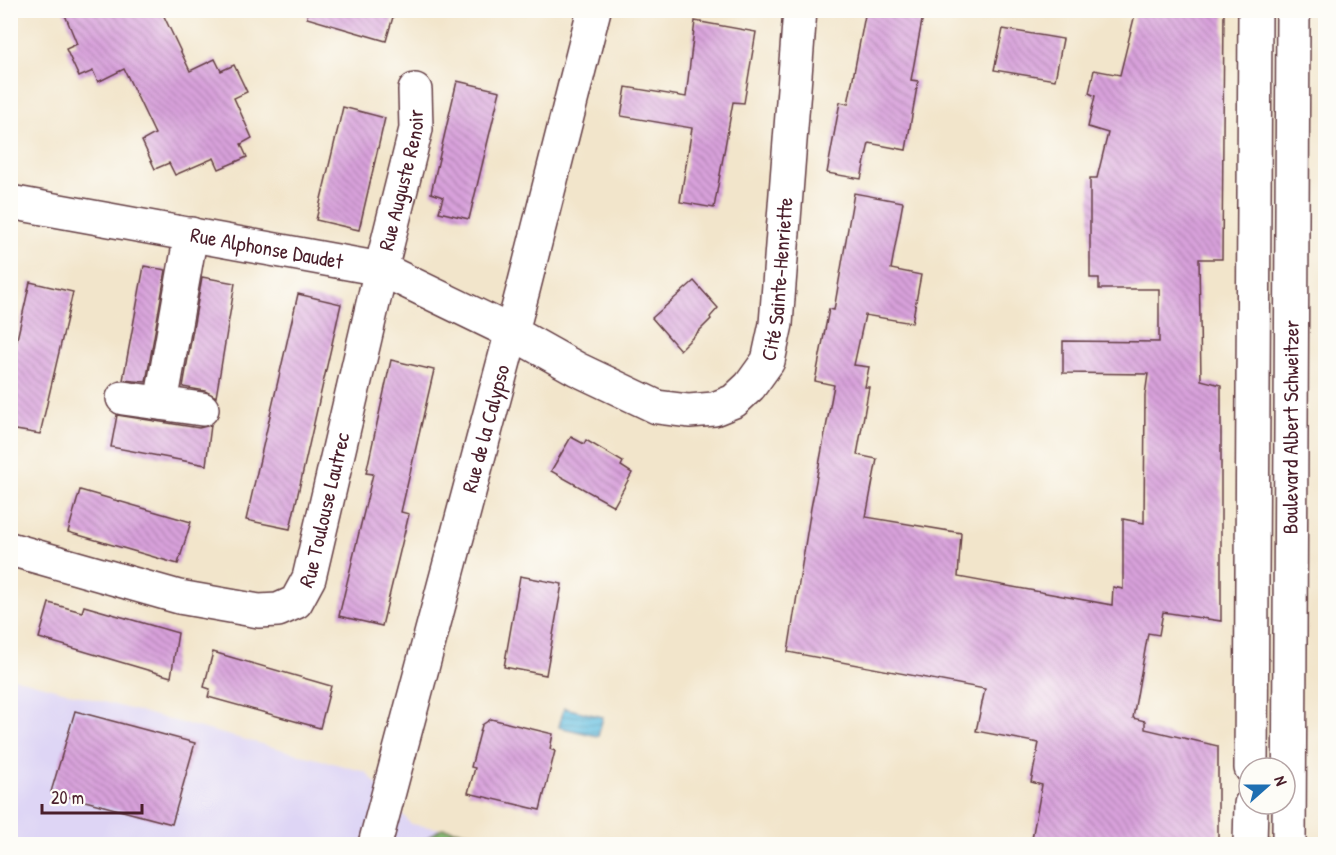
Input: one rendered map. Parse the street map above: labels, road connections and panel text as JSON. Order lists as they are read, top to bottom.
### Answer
{
  "streets": {
    "street": [
      "Rue Auguste Renoir",
      "Rue Alphonse Daudet",
      "Cité Sainte-Henriette",
      "Rue de la Calypso",
      "Boulevard Albert Schweitzer",
      "Rue Toulouse Lautrec"
    ]
  },
  "crossings": [
    ["Rue Auguste Renoir", "Rue Alphonse Daudet"],
    ["Rue Auguste Renoir", "Rue Toulouse Lautrec"],
    ["Rue Alphonse Daudet", "Cité Sainte-Henriette"],
    ["Rue Alphonse Daudet", "Rue de la Calypso"],
    ["Rue Alphonse Daudet", "Rue Toulouse Lautrec"],
    ["Cité Sainte-Henriette", "Rue de la Calypso"]
  ],
  "scale_bar": "20 m",
  "north": "right"
}
